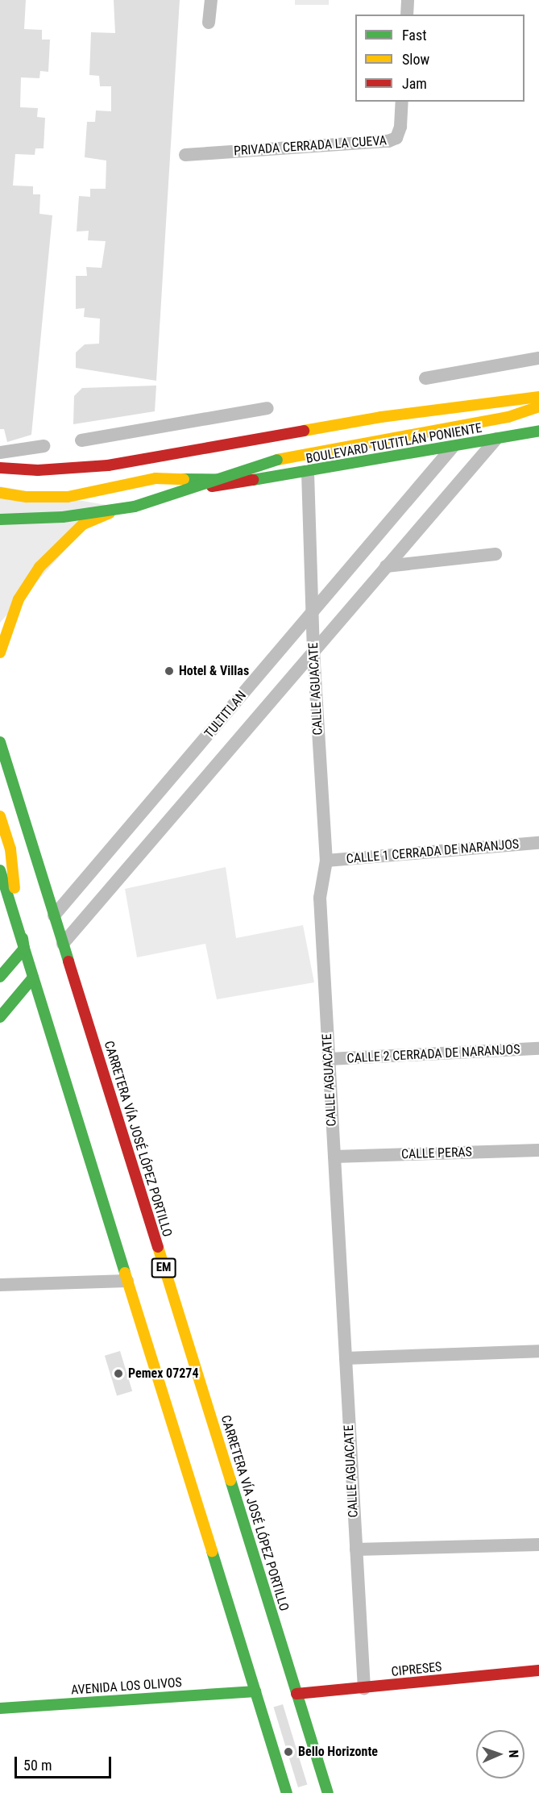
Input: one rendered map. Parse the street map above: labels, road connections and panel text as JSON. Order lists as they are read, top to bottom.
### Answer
{
  "streets": {
    "main road": [
      "BOULEVARD TULTITLÁN PONIENTE",
      "CARRETERA VÍA JOSÉ LÓPEZ PORTILLO",
      "EM",
      "CIPRESES",
      "AVENIDA LOS OLIVOS"
    ],
    "street": [
      "PRIVADA CERRADA LA CUEVA",
      "CALLE AGUACATE",
      "TULTITLAN",
      "CALLE 1 CERRADA DE NARANJOS",
      "CALLE 2 CERRADA DE NARANJOS",
      "CALLE PERAS"
    ]
  },
  "crossings": [
    ["BOULEVARD TULTITLÁN PONIENTE", "CALLE AGUACATE"],
    ["BOULEVARD TULTITLÁN PONIENTE", "TULTITLAN"],
    ["CALLE AGUACATE", "TULTITLAN"],
    ["CALLE AGUACATE", "CALLE 1 CERRADA DE NARANJOS"],
    ["CALLE AGUACATE", "CALLE 2 CERRADA DE NARANJOS"],
    ["CALLE AGUACATE", "CALLE PERAS"],
    ["CALLE AGUACATE", "CIPRESES"],
    ["TULTITLAN", "CARRETERA VÍA JOSÉ LÓPEZ PORTILLO"],
    ["CARRETERA VÍA JOSÉ LÓPEZ PORTILLO", "CIPRESES"]
  ],
  "places": ["Hotel & Villas", "Pemex 07274", "Bello Horizonte"],
  "legend": ["Fast", "Slow", "Jam"],
  "scale_bar": "50 m",
  "north": "right"
}
